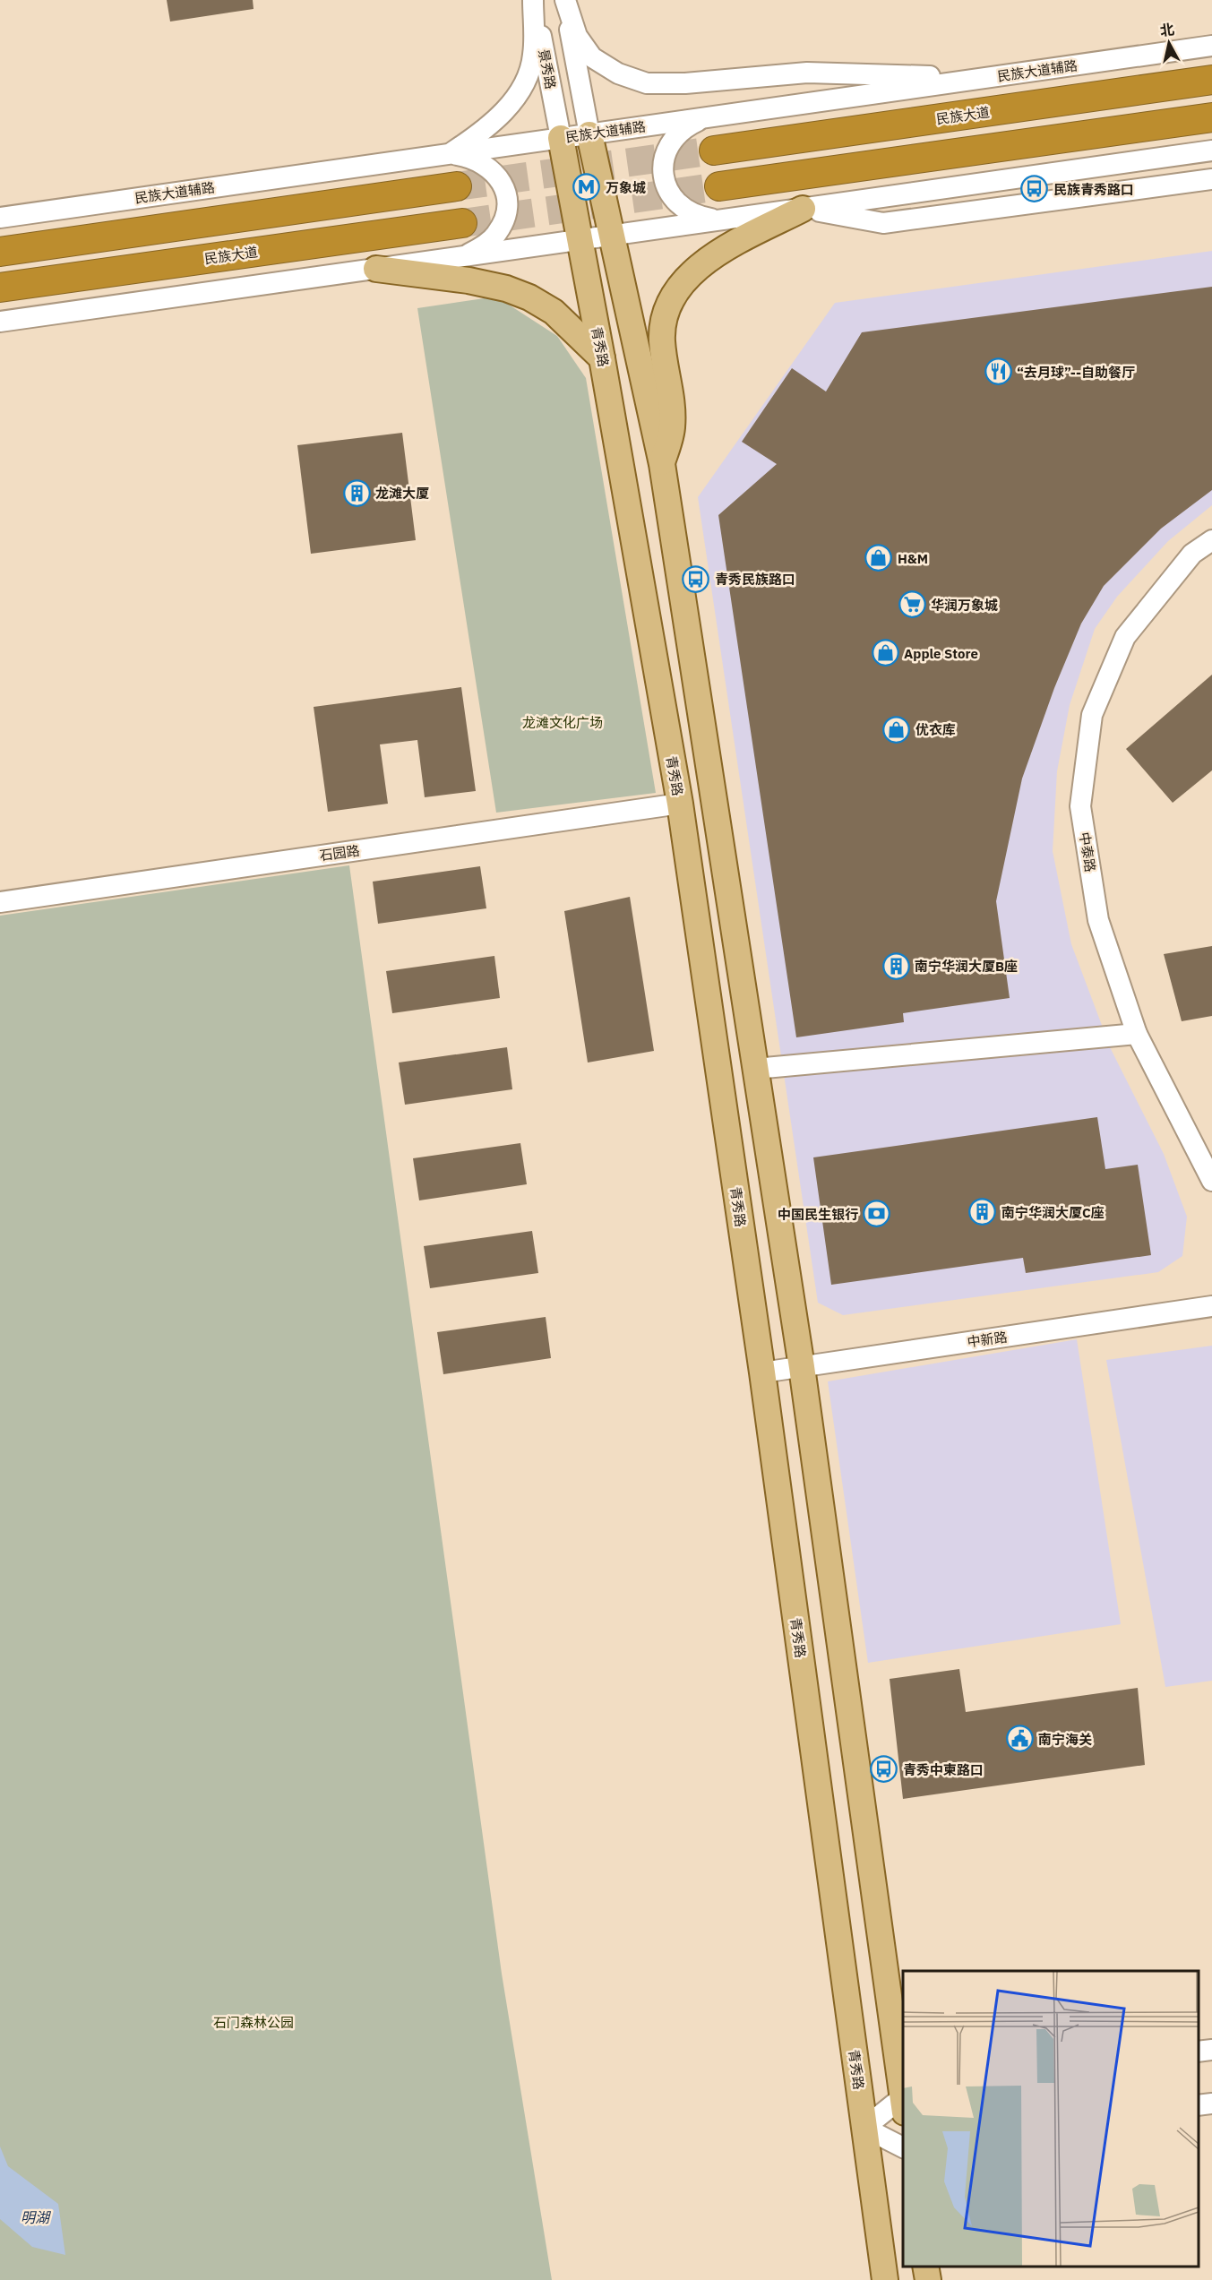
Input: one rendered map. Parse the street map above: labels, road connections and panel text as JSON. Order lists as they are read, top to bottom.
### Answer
{
  "streets": {
    "highway": ["民族大道"],
    "main road": ["青秀路"],
    "street": [
      "景秀路",
      "民族大道辅路",
      "中泰路",
      "石园路",
      "中新路"
    ]
  },
  "crossings": [
    ["景秀路", "民族大道辅路"],
    ["景秀路", "青秀路"],
    ["民族大道辅路", "青秀路"],
    ["青秀路", "石园路"],
    ["青秀路", "中新路"]
  ],
  "water": ["明湖"],
  "parks": ["龙滩文化广场", "石门森林公园"],
  "places": {
    "metro station": ["万象城"],
    "bus stop": ["民族青秀路口", "青秀民族路口", "青秀中柬路口"],
    "restaurant": ["“去月球”--自助餐厅"],
    "building": ["龙滩大厦", "南宁华润大厦B座", "南宁华润大厦C座"],
    "shop": ["H&M", "Apple Store", "优衣库"],
    "supermarket": ["华润万象城"],
    "bank": ["中国民生银行"],
    "public building": ["南宁海关"]
  },
  "north": "top"
}
